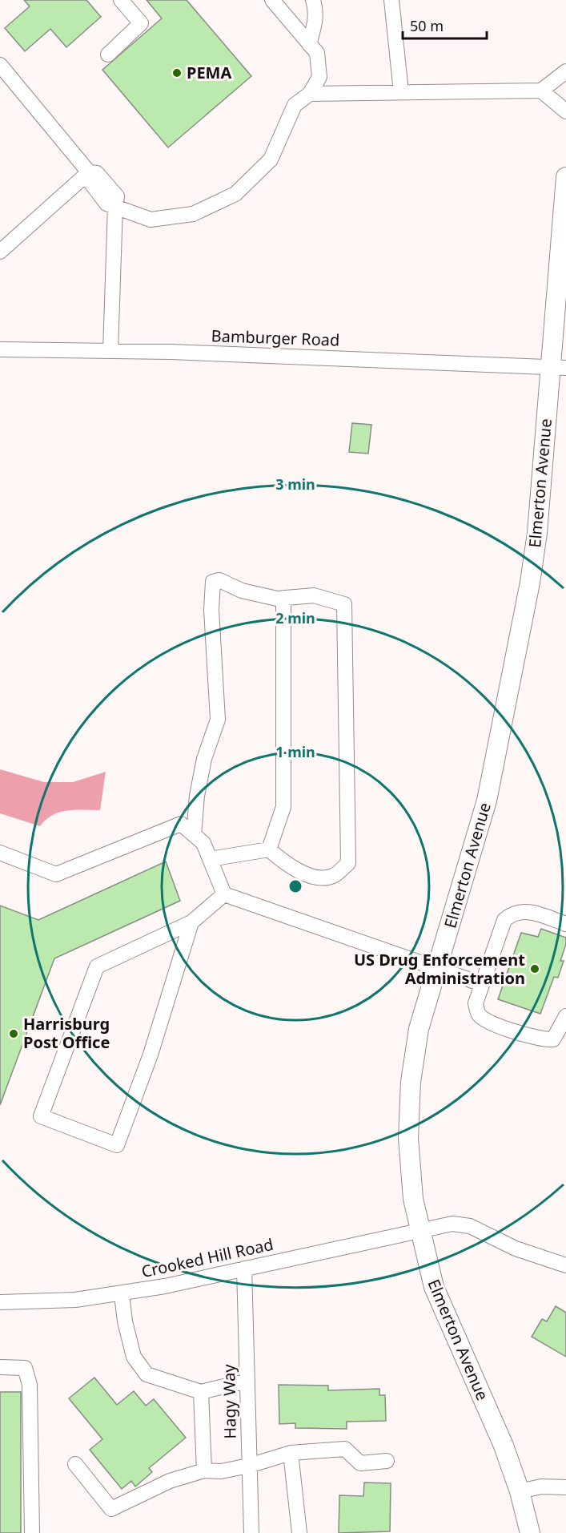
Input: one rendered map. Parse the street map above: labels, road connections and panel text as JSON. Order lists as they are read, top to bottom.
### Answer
{
  "streets": {
    "main road": ["Elmerton Avenue"],
    "street": ["Bamburger Road", "Crooked Hill Road", "Hagy Way"]
  },
  "crossings": [
    ["Bamburger Road", "Elmerton Avenue"],
    ["Elmerton Avenue", "Crooked Hill Road"],
    ["Crooked Hill Road", "Hagy Way"]
  ],
  "places": ["PEMA", "US Drug Enforcement Administration", "Harrisburg Post Office"],
  "scale_bar": "50 m",
  "rings": ["3 min", "2 min", "1 min"]
}
